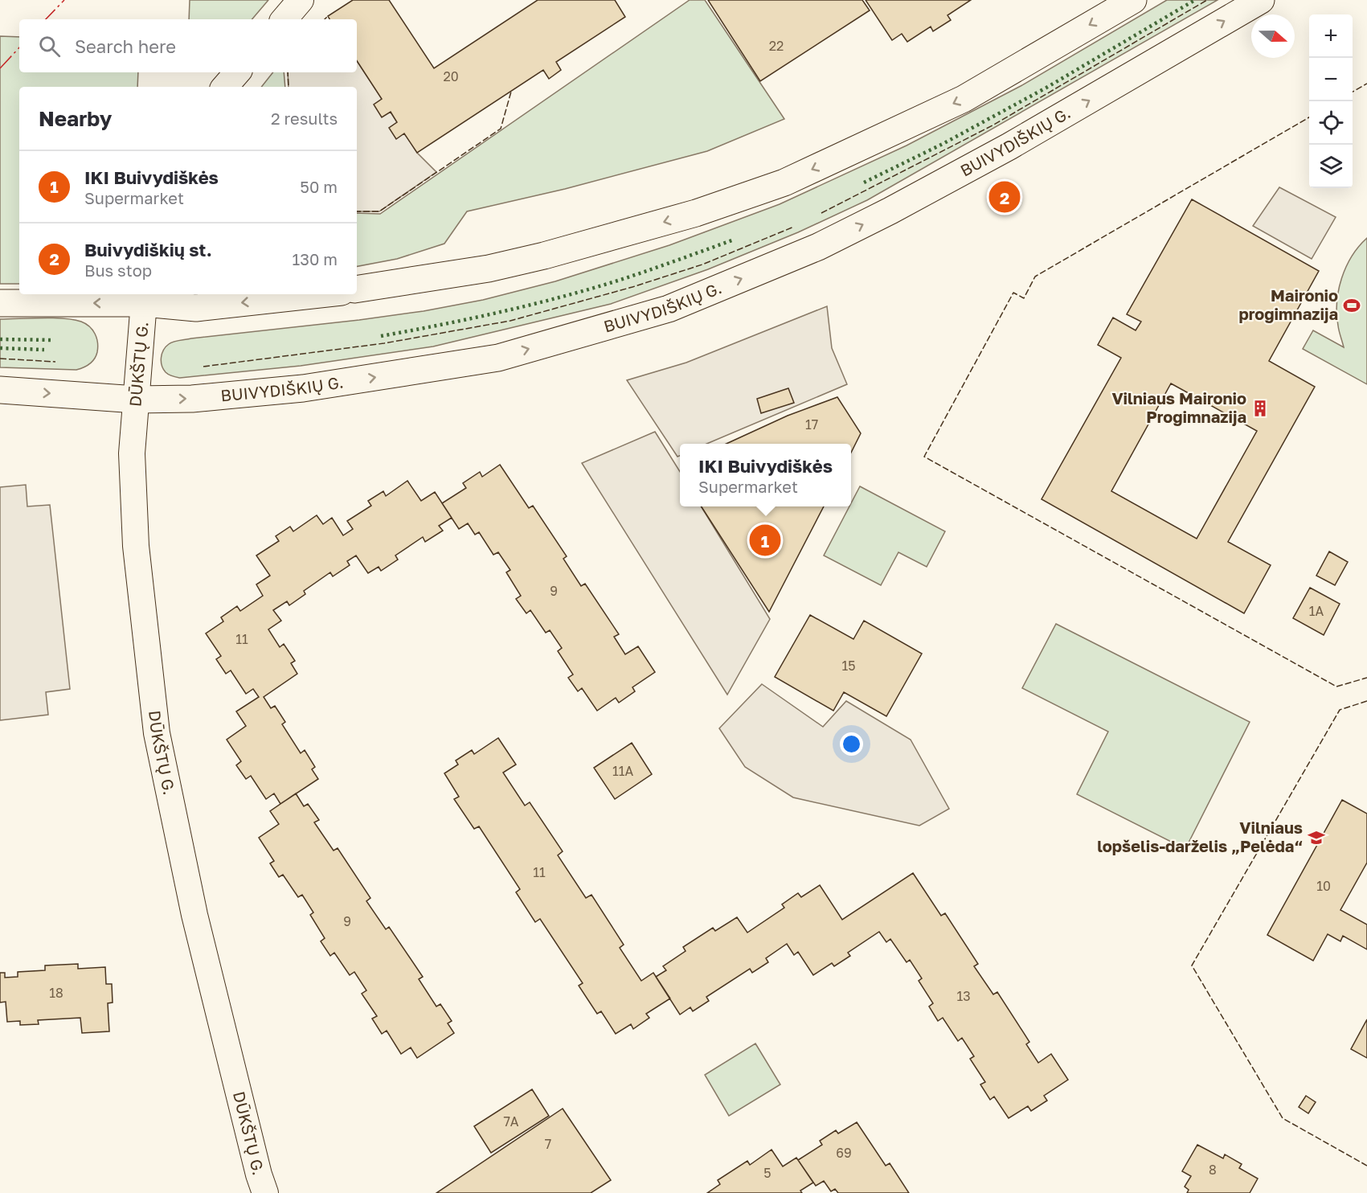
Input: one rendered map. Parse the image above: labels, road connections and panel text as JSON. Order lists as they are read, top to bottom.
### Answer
{
  "streets": {
    "main road": ["BUIVYDIŠKIŲ G."],
    "street": ["DŪKŠTŲ G."]
  },
  "crossings": [
    ["BUIVYDIŠKIŲ G.", "DŪKŠTŲ G."]
  ],
  "places": {
    "sports": ["Maironio progimnazija"],
    "building": ["Vilniaus Maironio Progimnazija"],
    "school or university": ["Vilniaus lopšelis-darželis „Pelėda“"]
  },
  "house_numbers": [
    "22",
    "20",
    "17",
    "9",
    "1A",
    "11",
    "15",
    "11A",
    "11",
    "10",
    "9",
    "18",
    "13",
    "7A",
    "7",
    "69",
    "8",
    "5"
  ],
  "north": "right",
  "page": {
    "map_buttons": ["+", "−"],
    "search": "Search here",
    "heading": ["Nearby", "2 results"],
    "list": [
      {
        "mark": "1",
        "name": "IKI Buivydiškės",
        "note": "Supermarket",
        "value": "50 m"
      },
      {
        "mark": "2",
        "name": "Buivydiškių st.",
        "note": "Bus stop",
        "value": "130 m"
      }
    ],
    "pins": ["2", "1"],
    "popup": ["IKI Buivydiškės", "Supermarket"]
  }
}
